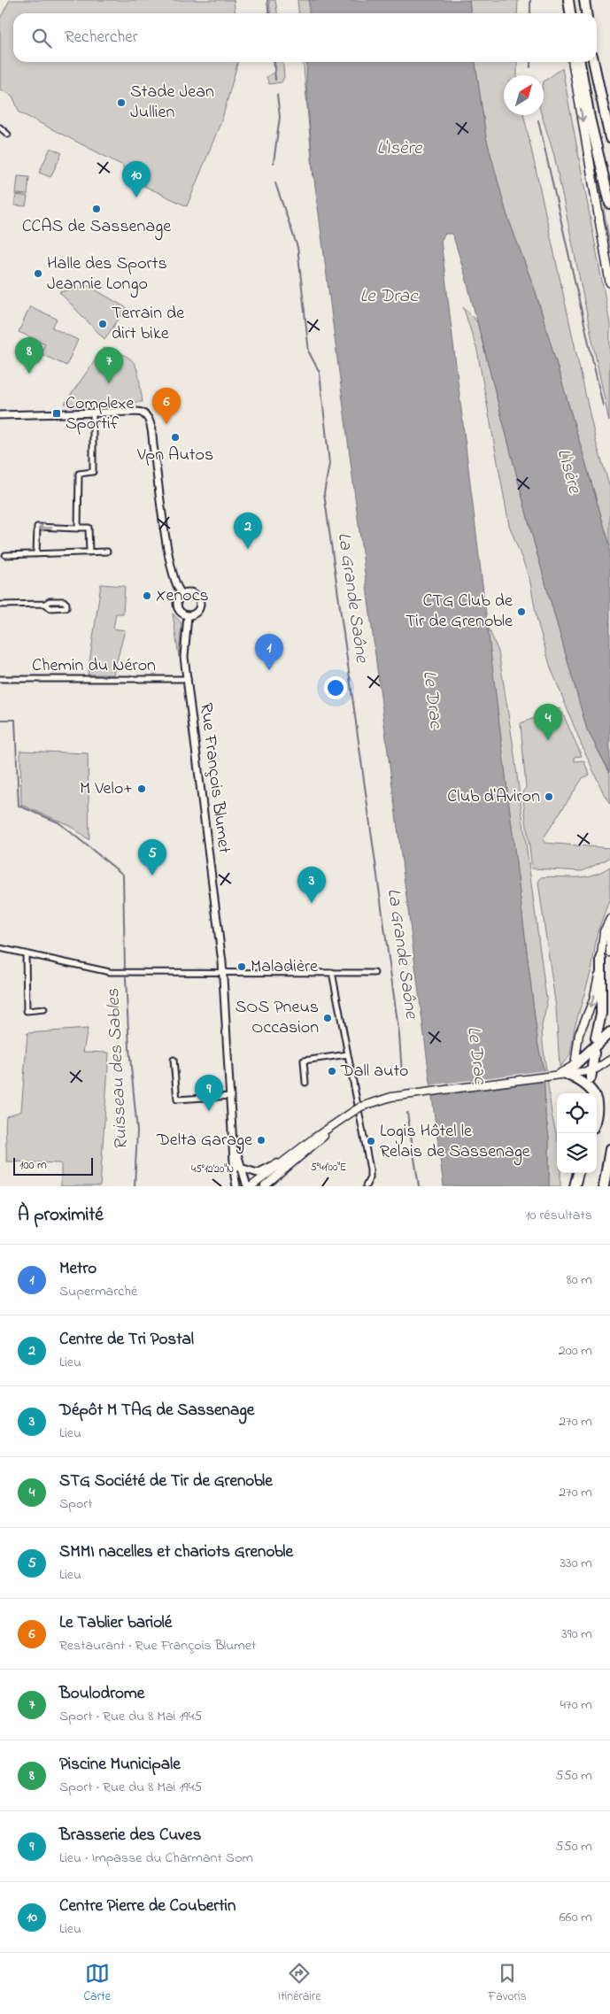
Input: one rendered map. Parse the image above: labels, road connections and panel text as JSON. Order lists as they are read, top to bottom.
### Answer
{
  "streets": {
    "street": ["Chemin du Néron", "Rue François Blumet"]
  },
  "crossings": [
    ["Chemin du Néron", "Rue François Blumet"]
  ],
  "water": [
    "L'Isère",
    "Le Drac",
    "La Grande Saône",
    "Ruisseau des Sables"
  ],
  "places": {
    "other": [
      "Stade Jean Jullien",
      "CCAS de Sassenage",
      "Halle des Sports Jeannie Longo",
      "Terrain de dirt bike",
      "Vpn Autos",
      "Xenocs",
      "CTG Club de Tir de Grenoble",
      "M Velo+",
      "Club d'Aviron",
      "Maladière",
      "SOS Pneus Occasion",
      "Dall auto",
      "Delta Garage",
      "Logis Hôtel le Relais de Sassenage"
    ],
    "transit": ["Complexe Sportif"]
  },
  "scale_bar": "100 m",
  "north": "top right",
  "page": {
    "search": "Rechercher",
    "pins": [
      "10",
      "8",
      "7",
      "6",
      "2",
      "1",
      "4",
      "5",
      "3",
      "9"
    ],
    "scale": "100 m",
    "heading": ["À proximité", "10 résultats"],
    "list": [
      {
        "mark": "1",
        "name": "Metro",
        "note": "Supermarché",
        "value": "80 m"
      },
      {
        "mark": "2",
        "name": "Centre de Tri Postal",
        "note": "Lieu",
        "value": "200 m"
      },
      {
        "mark": "3",
        "name": "Dépôt M TAG de Sassenage",
        "note": "Lieu",
        "value": "270 m"
      },
      {
        "mark": "4",
        "name": "STG Société de Tir de Grenoble",
        "note": "Sport",
        "value": "270 m"
      },
      {
        "mark": "5",
        "name": "SMMI nacelles et chariots Grenoble",
        "note": "Lieu",
        "value": "330 m"
      },
      {
        "mark": "6",
        "name": "Le Tablier bariolé",
        "note": "Restaurant · Rue François Blumet",
        "value": "390 m"
      },
      {
        "mark": "7",
        "name": "Boulodrome",
        "note": "Sport · Rue du 8 Mai 1945",
        "value": "470 m"
      },
      {
        "mark": "8",
        "name": "Piscine Municipale",
        "note": "Sport · Rue du 8 Mai 1945",
        "value": "550 m"
      },
      {
        "mark": "9",
        "name": "Brasserie des Cuves",
        "note": "Lieu · Impasse du Charmant Som",
        "value": "550 m"
      },
      {
        "mark": "10",
        "name": "Centre Pierre de Coubertin",
        "note": "Lieu",
        "value": "660 m"
      }
    ],
    "nav": ["Carte", "Itinéraire", "Favoris"]
  },
  "coordinates": ["5°41'00\"E", "45°12'20\"N"]
}
